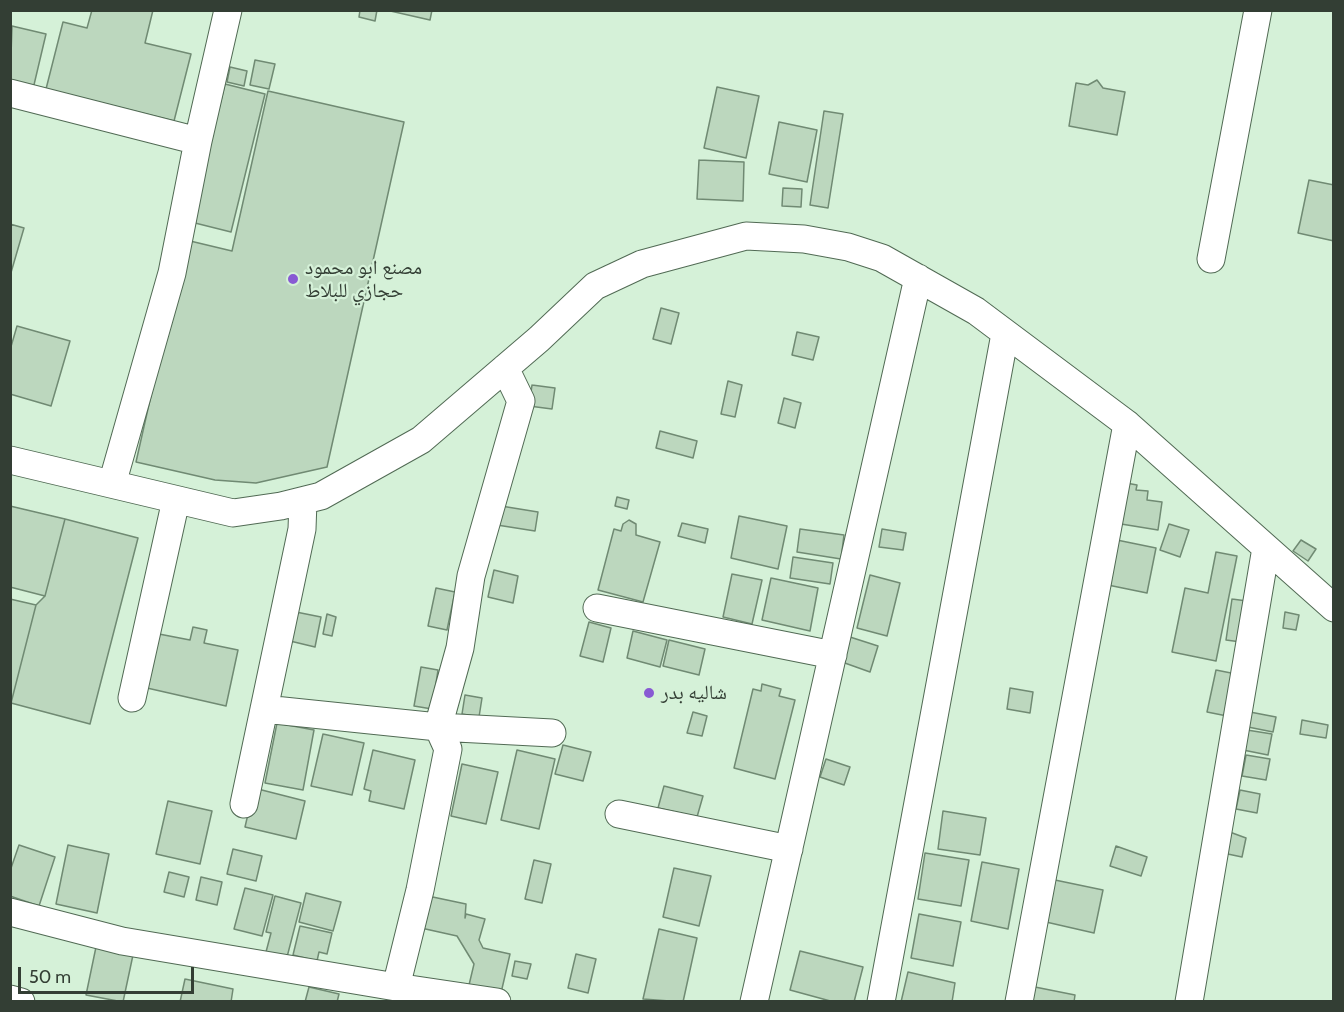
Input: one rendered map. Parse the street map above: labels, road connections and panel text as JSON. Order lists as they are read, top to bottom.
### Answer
{
  "places": ["مصنع ابو محمود حجازي للبلاط", "شاليه بدر"],
  "scale_bar": "50 m"
}
